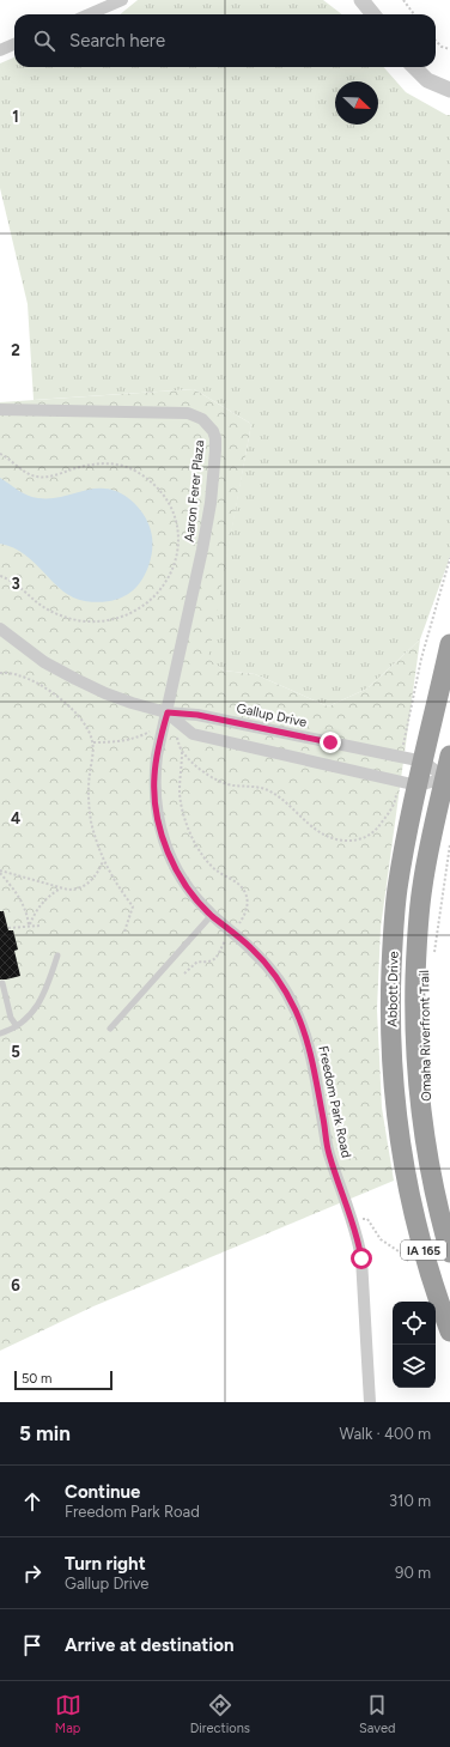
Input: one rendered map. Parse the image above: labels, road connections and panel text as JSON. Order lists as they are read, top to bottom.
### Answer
{
  "streets": {
    "highway": ["Abbott Drive", "IA 165"],
    "street": ["Aaron Ferer Plaza", "Gallup Drive", "Freedom Park Road"],
    "path": ["Omaha Riverfront Trail"]
  },
  "crossings": [
    ["Aaron Ferer Plaza", "Gallup Drive"],
    ["Aaron Ferer Plaza", "Freedom Park Road"],
    ["Gallup Drive", "Abbott Drive"],
    ["Gallup Drive", "Freedom Park Road"]
  ],
  "scale_bar": "50 m",
  "north": "bottom right",
  "page": {
    "search": "Search here",
    "scale": "50 m",
    "heading": ["5 min", "Walk · 400 m"],
    "list": [
      ["Continue", "Freedom Park Road", "310 m"],
      ["Turn right", "Gallup Drive", "90 m"],
      "Arrive at destination"
    ],
    "nav": ["Map", "Directions", "Saved"]
  },
  "grid": {
    "rows": [
      "1",
      "2",
      "3",
      "4",
      "5",
      "6"
    ]
  }
}
